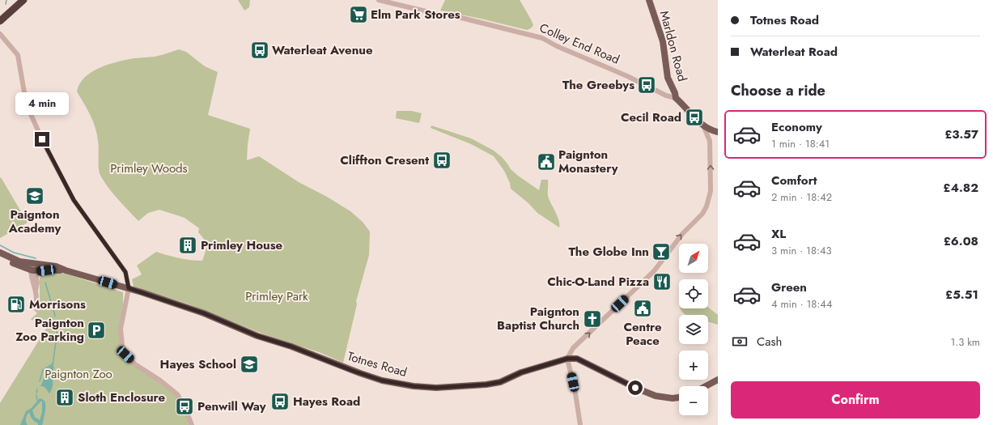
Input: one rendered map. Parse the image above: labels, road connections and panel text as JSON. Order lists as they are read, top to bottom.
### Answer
{
  "streets": {
    "main road": ["Colley End Road", "Marldon Road", "Totnes Road"]
  },
  "crossings": [
    ["Colley End Road", "Marldon Road"]
  ],
  "parks": ["Primley Woods", "Primley Park", "Paignton Zoo"],
  "places": {
    "supermarket": ["Elm Park Stores"],
    "bus stop": [
      "Waterleat Avenue",
      "The Greebys",
      "Cecil Road",
      "Cliffton Cresent",
      "Hayes Road",
      "Penwill Way"
    ],
    "public building": ["Paignton Monastery", "Centre Peace"],
    "school or university": ["Paignton Academy", "Hayes School"],
    "building": ["Primley House", "Sloth Enclosure"],
    "bar": ["The Globe Inn"],
    "restaurant": ["Chic-O-Land Pizza"],
    "fuel station": ["Morrisons"],
    "church": ["Paignton Baptist Church"],
    "parking": ["Paignton Zoo Parking"]
  },
  "north": "top right",
  "page": {
    "banner": ["Totnes Road", "Waterleat Road"],
    "heading": "Choose a ride",
    "bubble": "4 min",
    "list": [
      {
        "name": "Economy",
        "note": "1 min · 18:41",
        "value": "£3.57"
      },
      {
        "name": "Comfort",
        "note": "2 min · 18:42",
        "value": "£4.82"
      },
      {
        "name": "XL",
        "note": "3 min · 18:43",
        "value": "£6.08"
      },
      {
        "name": "Green",
        "note": "4 min · 18:44",
        "value": "£5.51"
      }
    ],
    "map_buttons": ["+", "−"],
    "pay": ["Cash", "1.3 km"],
    "buttons": "Confirm"
  }
}
